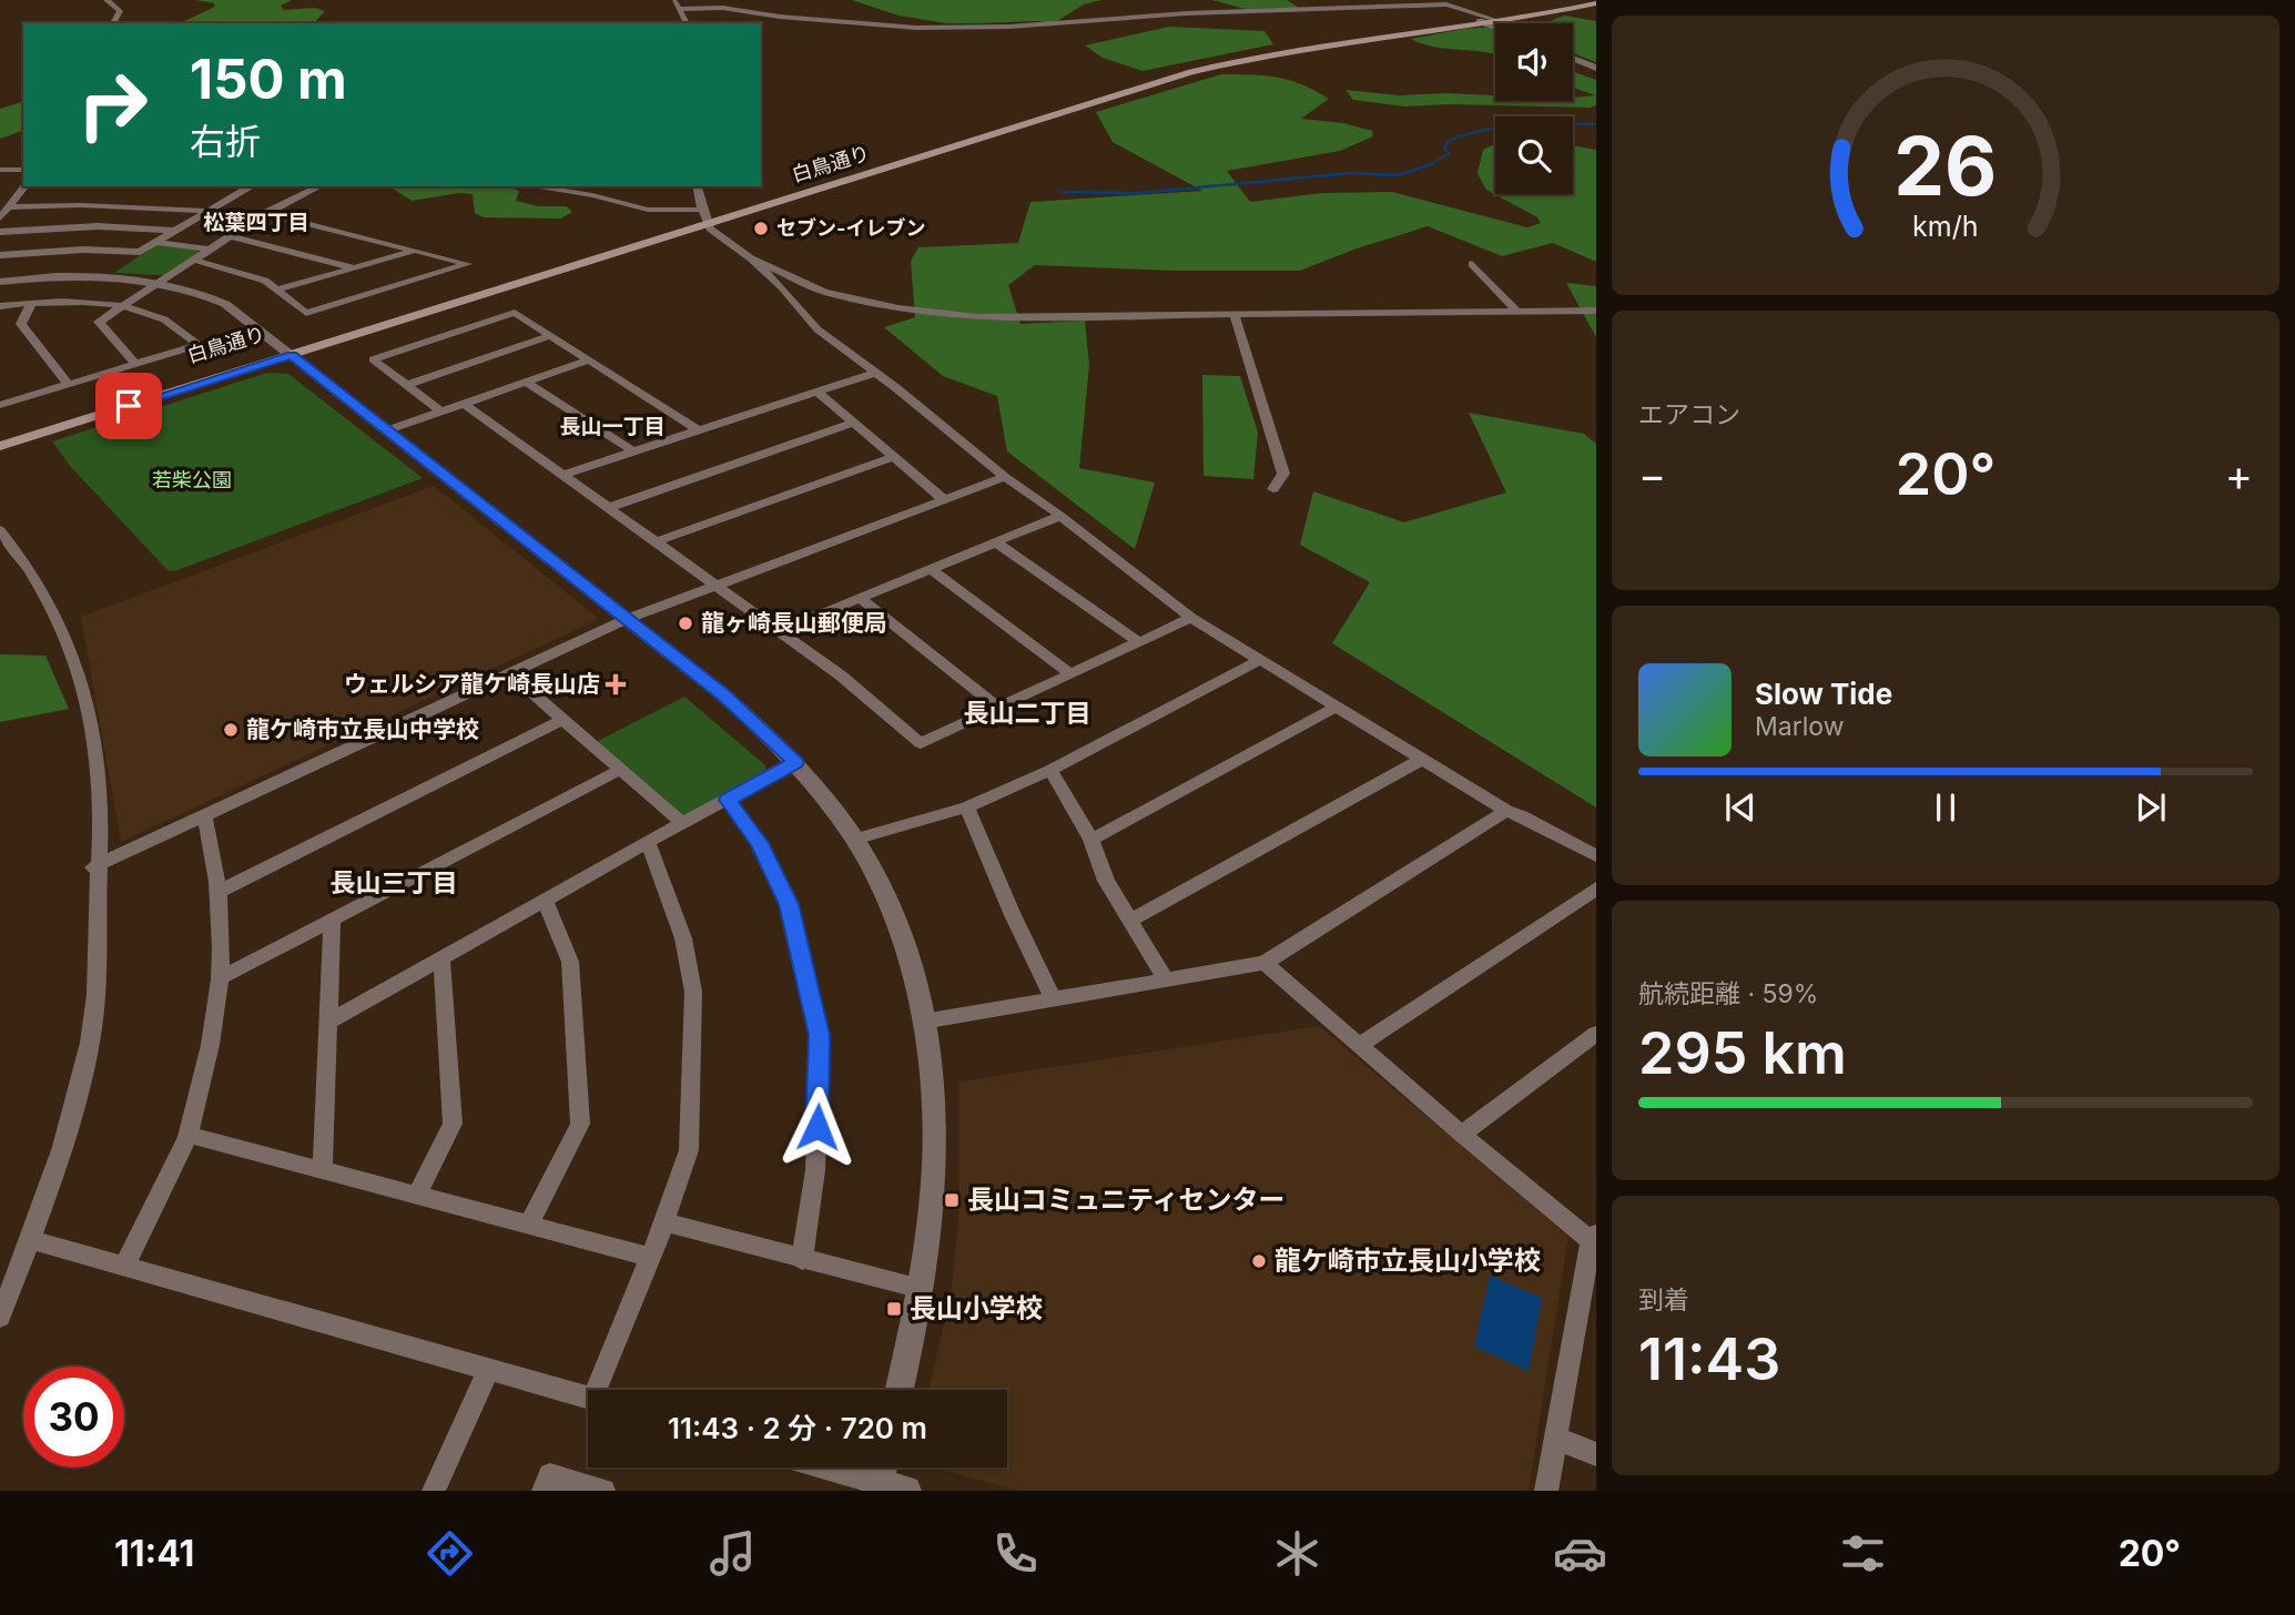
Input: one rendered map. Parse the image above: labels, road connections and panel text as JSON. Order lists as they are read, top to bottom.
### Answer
{
  "streets": {
    "main road": ["白鳥通り"]
  },
  "districts": [
    "松葉四丁目",
    "長山一丁目",
    "長山二丁目",
    "長山三丁目"
  ],
  "parks": ["若柴公園"],
  "places": {
    "other": [
      "セブン-イレブン",
      "龍ヶ崎長山郵便局",
      "龍ケ崎市立長山中学校",
      "龍ケ崎市立長山小学校"
    ],
    "health": ["ウェルシア龍ケ崎長山店"],
    "transit": ["長山コミュニティセンター", "長山小学校"]
  },
  "page": {
    "turn": ["150 m", "右折"],
    "tile": [
      "エアコン",
      ["航続距離 · 59%", "295 km"],
      ["到着", "11:43"]
    ],
    "heat": ["−", "20°", "+"],
    "song": ["Slow Tide", "Marlow"],
    "limit": "30",
    "trip": "11:43 · 2 分 · 720 m",
    "tabs": ["11:41", "20°"],
    "gauge": ["26", "km/h"]
  }
}
